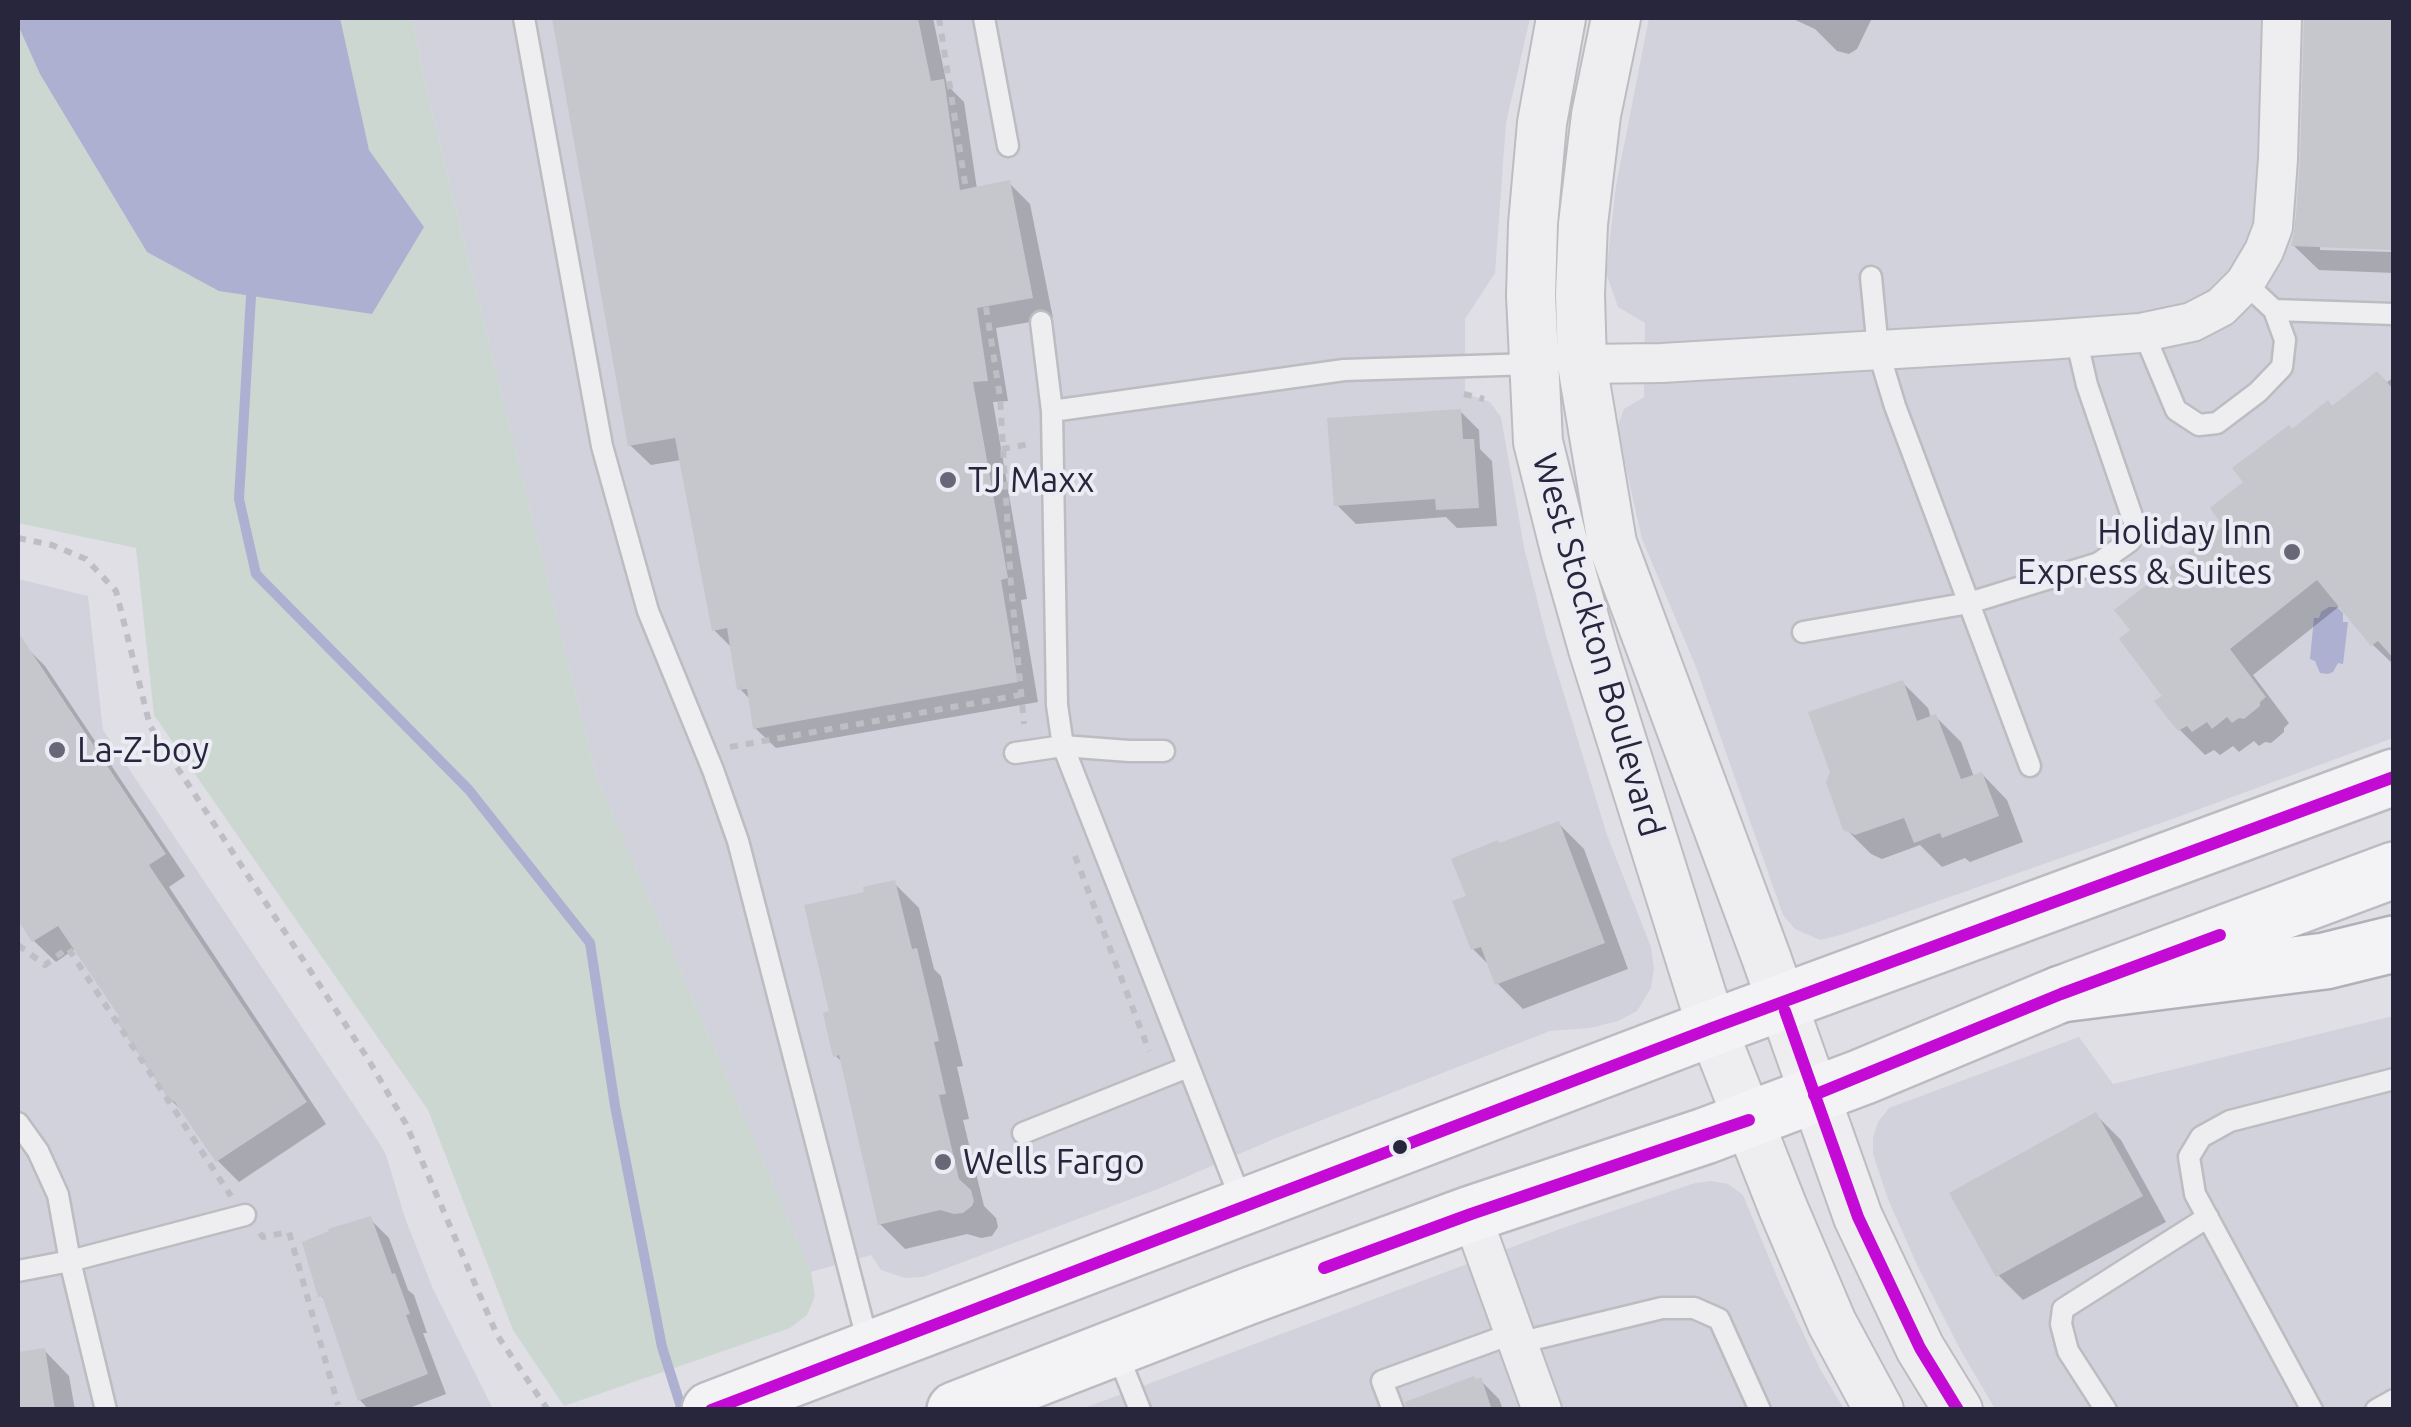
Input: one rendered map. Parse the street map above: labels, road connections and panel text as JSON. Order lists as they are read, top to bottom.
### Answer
{
  "streets": {
    "street": ["West Stockton Boulevard"]
  },
  "places": [
    "TJ Maxx",
    "Holiday Inn Express & Suites",
    "La-Z-boy",
    "Wells Fargo"
  ]
}
